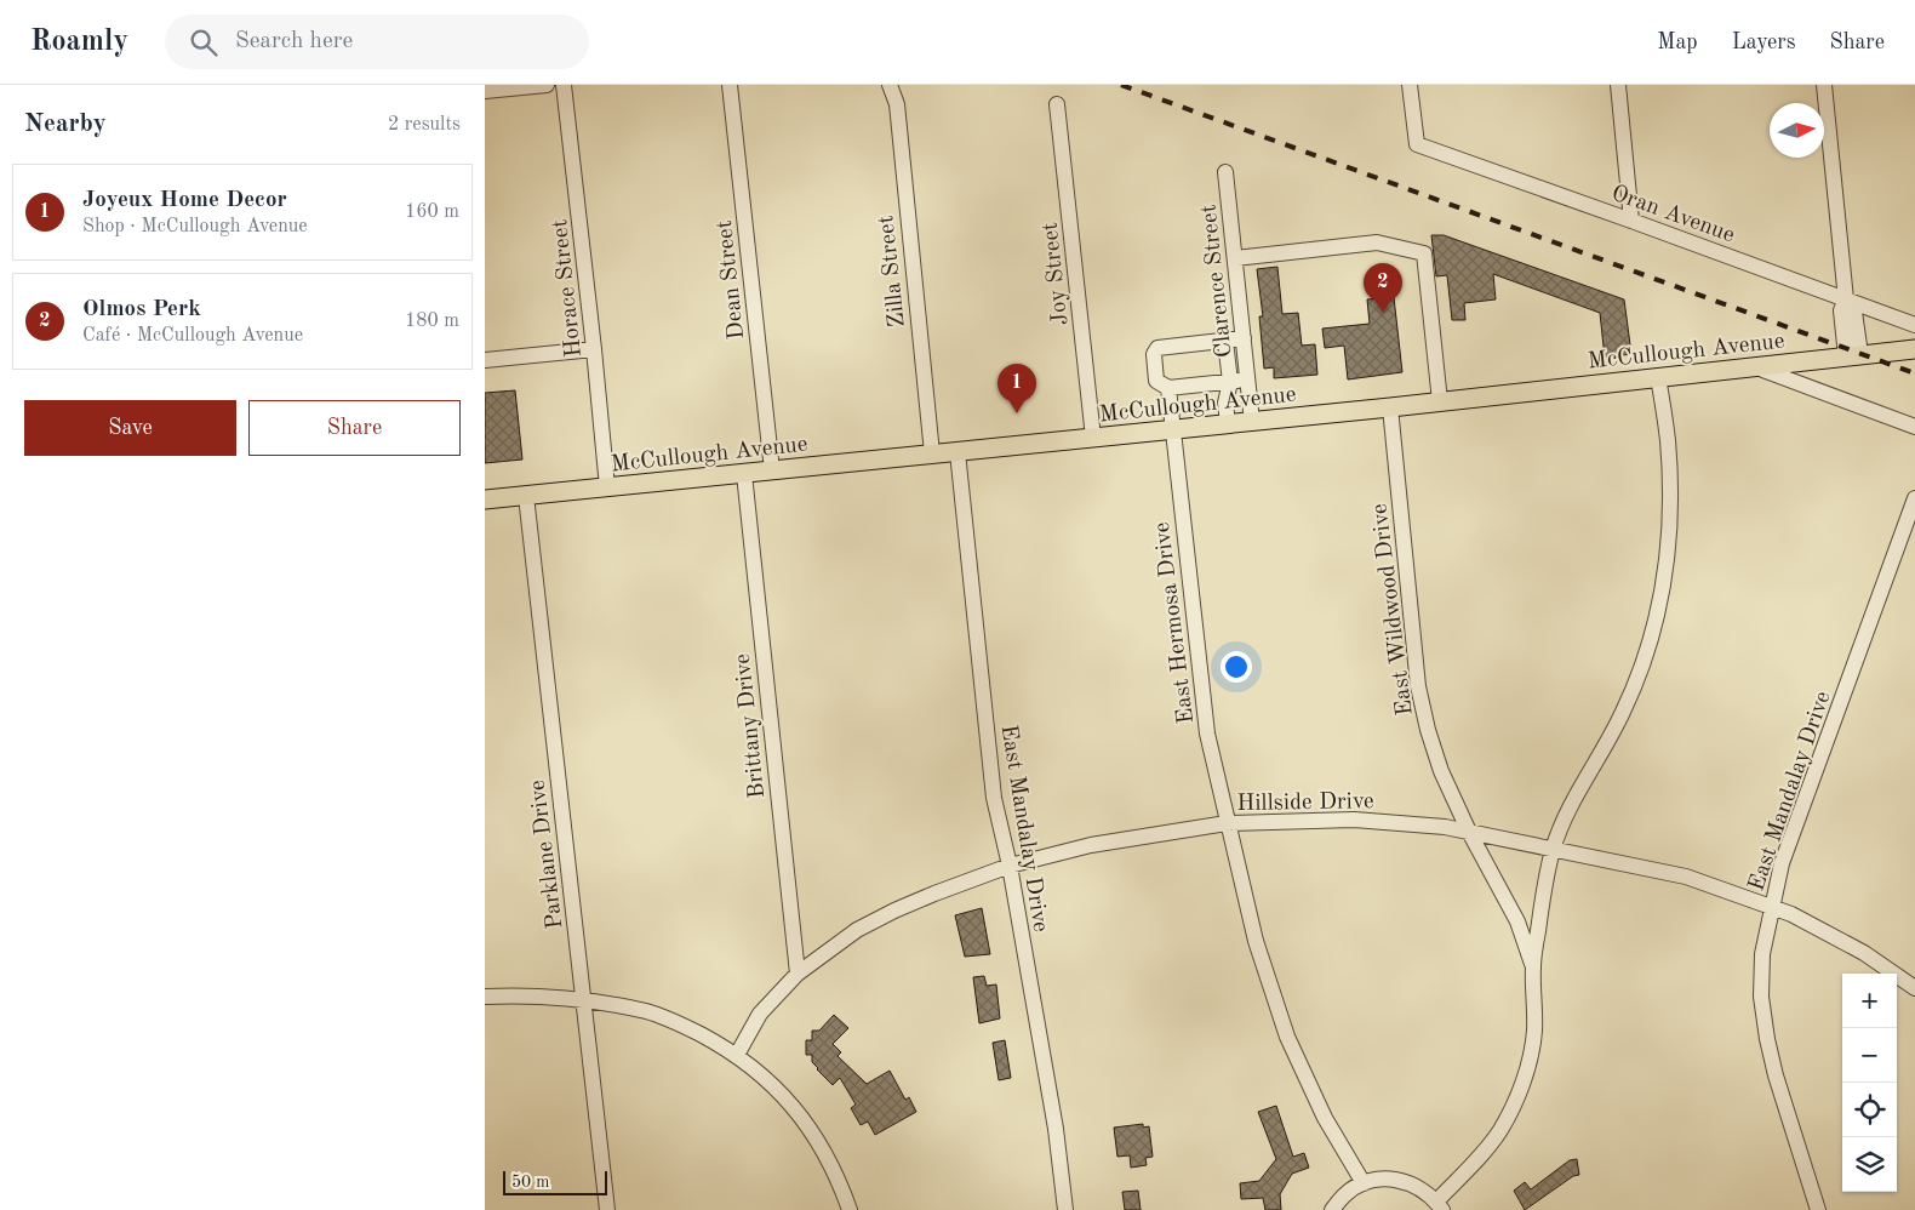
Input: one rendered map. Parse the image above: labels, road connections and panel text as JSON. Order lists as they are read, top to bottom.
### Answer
{
  "streets": {
    "main road": ["McCullough Avenue"],
    "street": [
      "Oran Avenue",
      "Zilla Street",
      "Joy Street",
      "Dean Street",
      "Clarence Street",
      "Horace Street",
      "East Wildwood Drive",
      "East Hermosa Drive",
      "Brittany Drive",
      "East Mandalay Drive",
      "Hillside Drive",
      "Parklane Drive"
    ]
  },
  "crossings": [
    ["Zilla Street", "McCullough Avenue"],
    ["Joy Street", "McCullough Avenue"],
    ["Dean Street", "McCullough Avenue"],
    ["Clarence Street", "McCullough Avenue"],
    ["Horace Street", "McCullough Avenue"],
    ["McCullough Avenue", "East Wildwood Drive"],
    ["McCullough Avenue", "East Hermosa Drive"],
    ["McCullough Avenue", "Brittany Drive"],
    ["McCullough Avenue", "East Mandalay Drive"],
    ["McCullough Avenue", "Parklane Drive"],
    ["East Wildwood Drive", "Hillside Drive"],
    ["East Hermosa Drive", "Hillside Drive"],
    ["Brittany Drive", "Hillside Drive"],
    ["East Mandalay Drive", "Hillside Drive"]
  ],
  "scale_bar": "50 m",
  "north": "right",
  "page": {
    "header": "Roamly",
    "search": "Search here",
    "nav": ["Map", "Layers", "Share"],
    "heading": ["Nearby", "2 results"],
    "list": [
      {
        "mark": "1",
        "name": "Joyeux Home Decor",
        "note": "Shop · McCullough Avenue",
        "value": "160 m"
      },
      {
        "mark": "2",
        "name": "Olmos Perk",
        "note": "Café · McCullough Avenue",
        "value": "180 m"
      }
    ],
    "pins": ["2", "1"],
    "buttons": ["Save", "Share"],
    "map_buttons": ["+", "−"],
    "scale": "50 m"
  }
}
